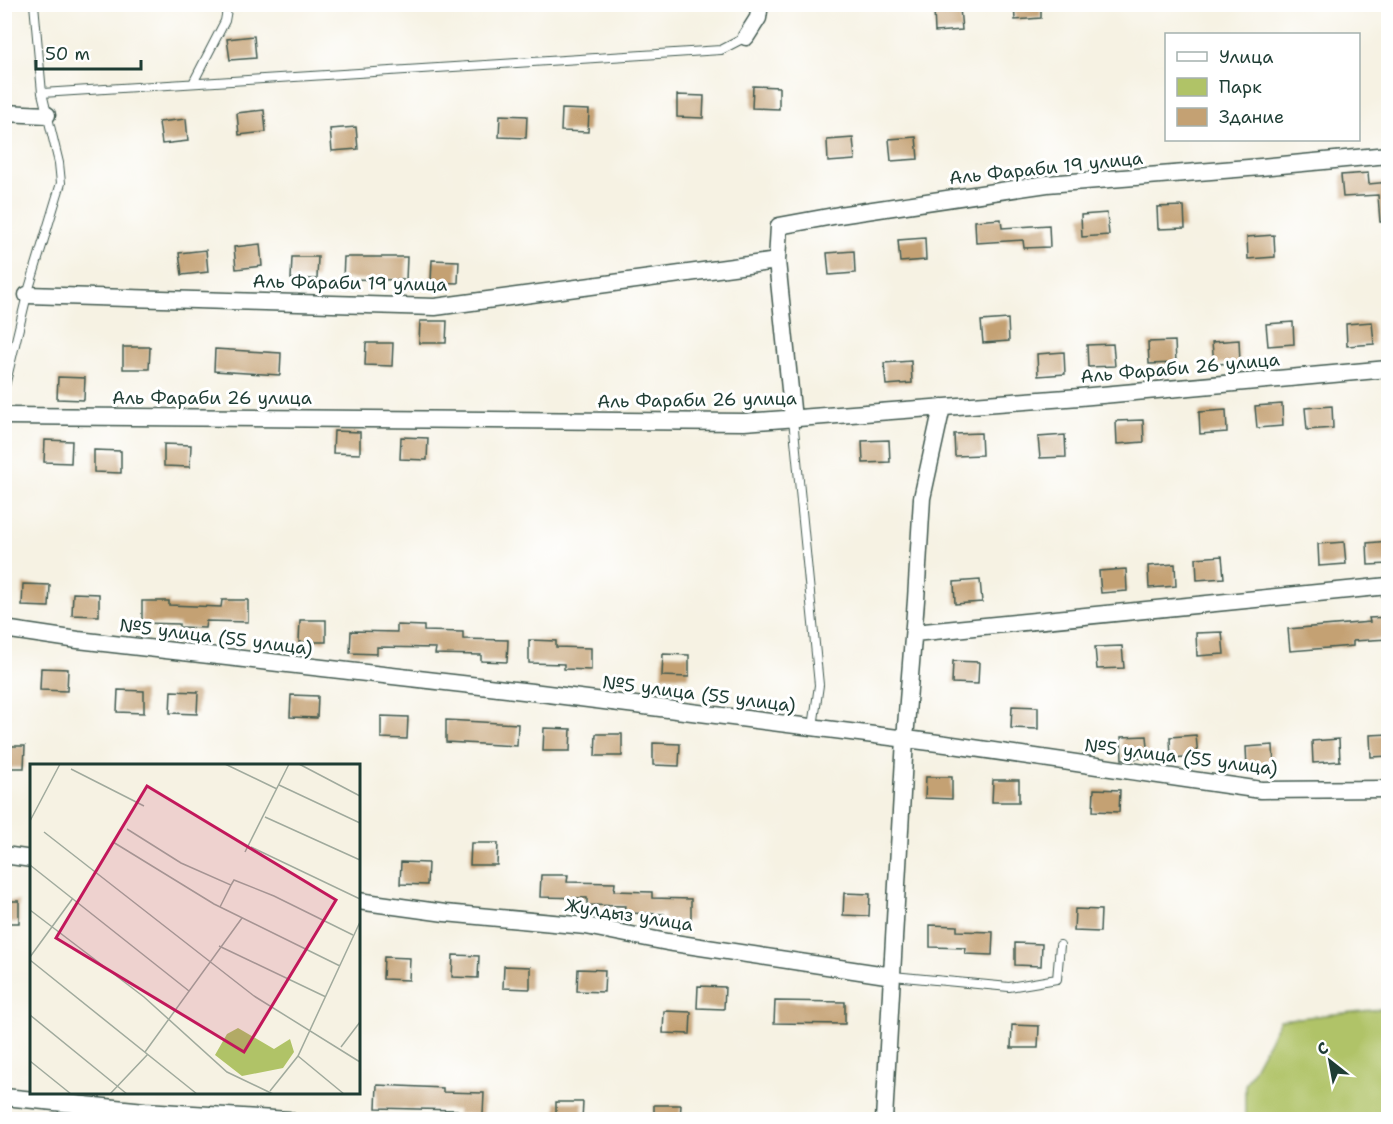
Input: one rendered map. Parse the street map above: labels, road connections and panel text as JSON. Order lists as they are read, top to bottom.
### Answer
{
  "streets": {
    "street": [
      "Аль Фараби 19 улица",
      "Аль Фараби 26 улица",
      "№5 улица (55 улица)",
      "Жулдыз улица"
    ]
  },
  "crossings": [
    ["Аль Фараби 19 улица", "Аль Фараби 26 улица"]
  ],
  "legend": ["Улица", "Парк", "Здание"],
  "scale_bar": "50 m",
  "north": "top left"
}
